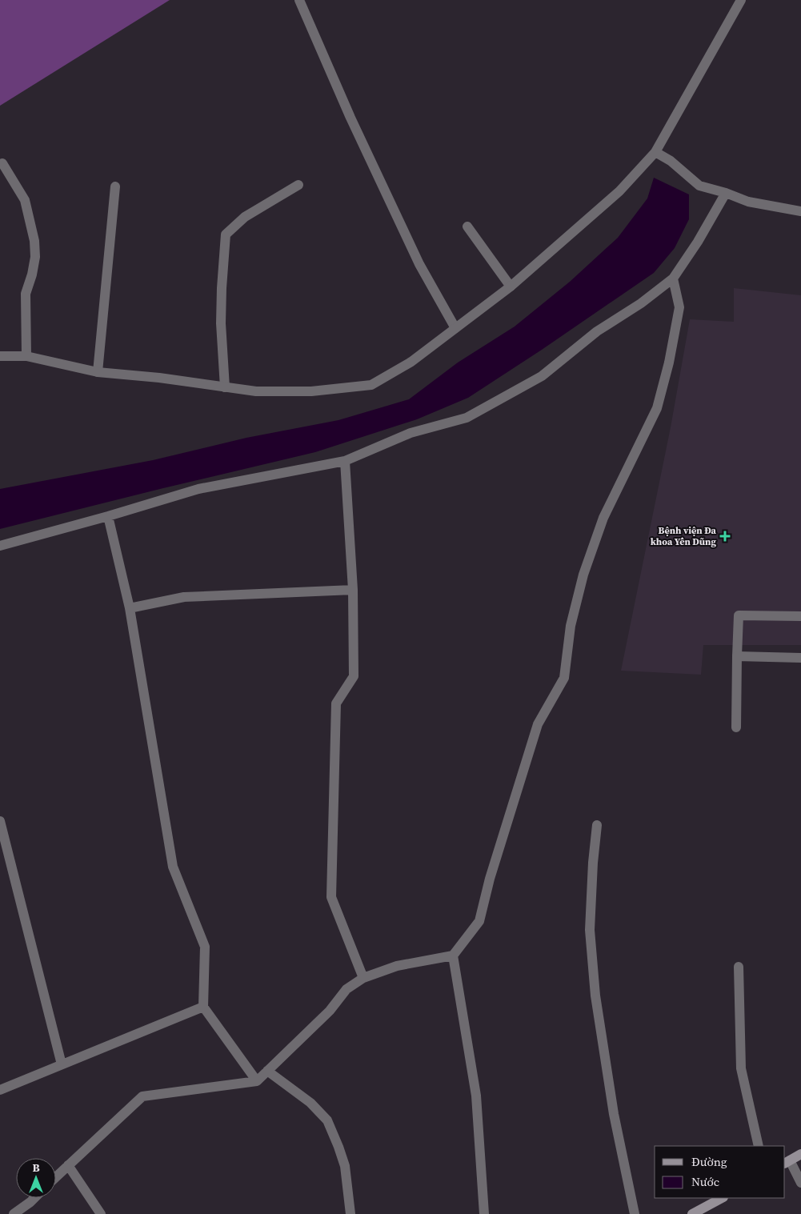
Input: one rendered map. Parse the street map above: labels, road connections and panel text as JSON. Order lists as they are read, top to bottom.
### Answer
{
  "places": {
    "health": ["Bệnh viện Đa khoa Yên Dũng"]
  },
  "legend": ["Đường", "Nước"],
  "north": "top"
}
